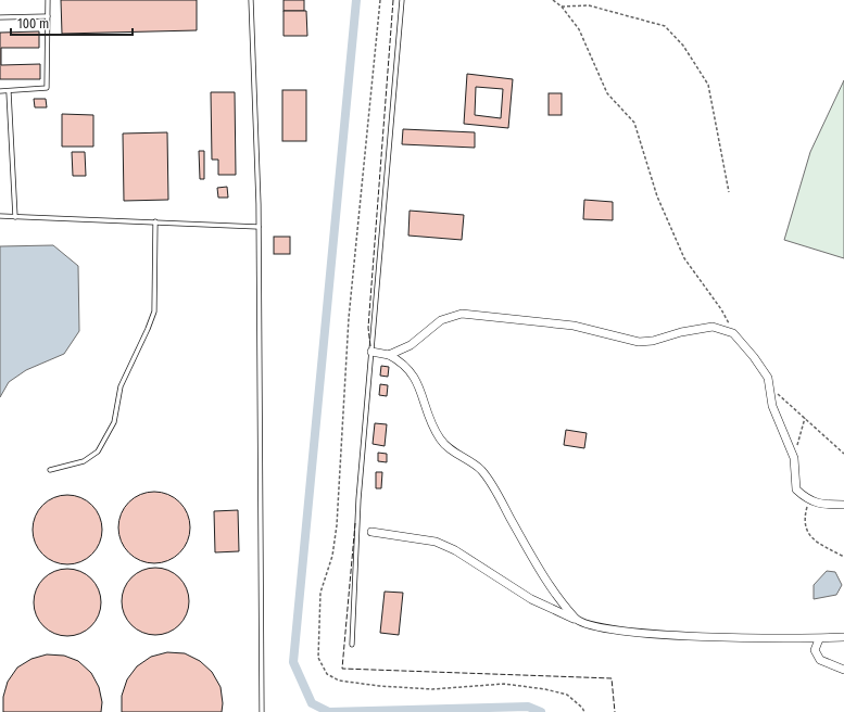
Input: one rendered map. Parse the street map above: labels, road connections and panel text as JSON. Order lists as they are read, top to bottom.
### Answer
{
  "scale_bar": "100 m"
}
